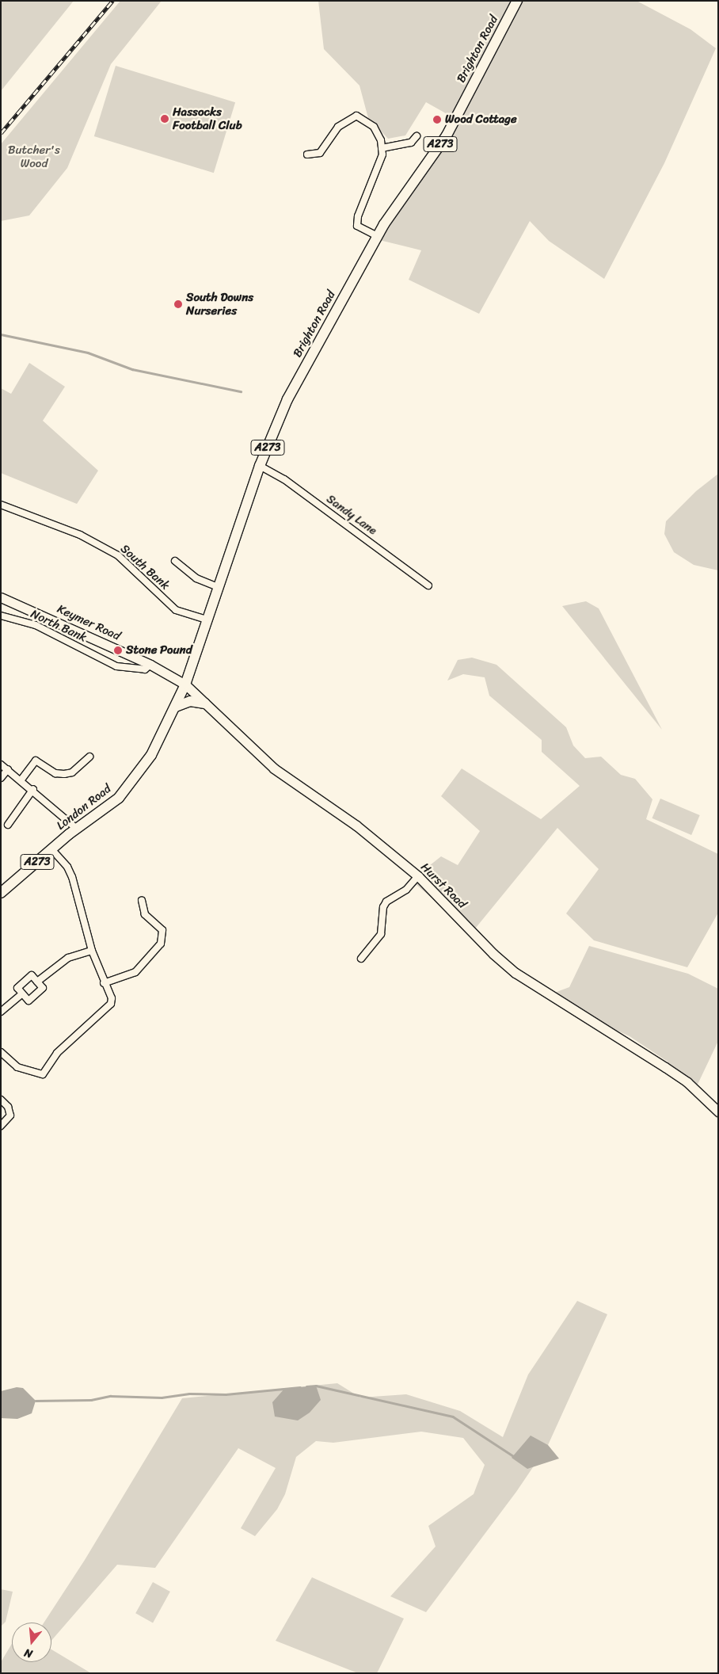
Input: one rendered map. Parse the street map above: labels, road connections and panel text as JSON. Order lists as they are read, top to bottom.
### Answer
{
  "streets": {
    "main road": [
      "Brighton Road",
      "A273",
      "Keymer Road",
      "London Road",
      "Hurst Road"
    ],
    "street": ["Sandy Lane", "South Bank", "North Bank"]
  },
  "crossings": [
    ["Brighton Road", "Sandy Lane"],
    ["Brighton Road", "South Bank"],
    ["Brighton Road", "Keymer Road"],
    ["Brighton Road", "London Road"],
    ["Brighton Road", "Hurst Road"],
    ["Keymer Road", "North Bank"],
    ["Keymer Road", "London Road"],
    ["Keymer Road", "Hurst Road"],
    ["London Road", "Hurst Road"]
  ],
  "parks": ["Butcher's Wood"],
  "places": [
    "Hassocks Football Club",
    "Wood Cottage",
    "South Downs Nurseries",
    "Stone Pound"
  ],
  "north": "bottom"
}
